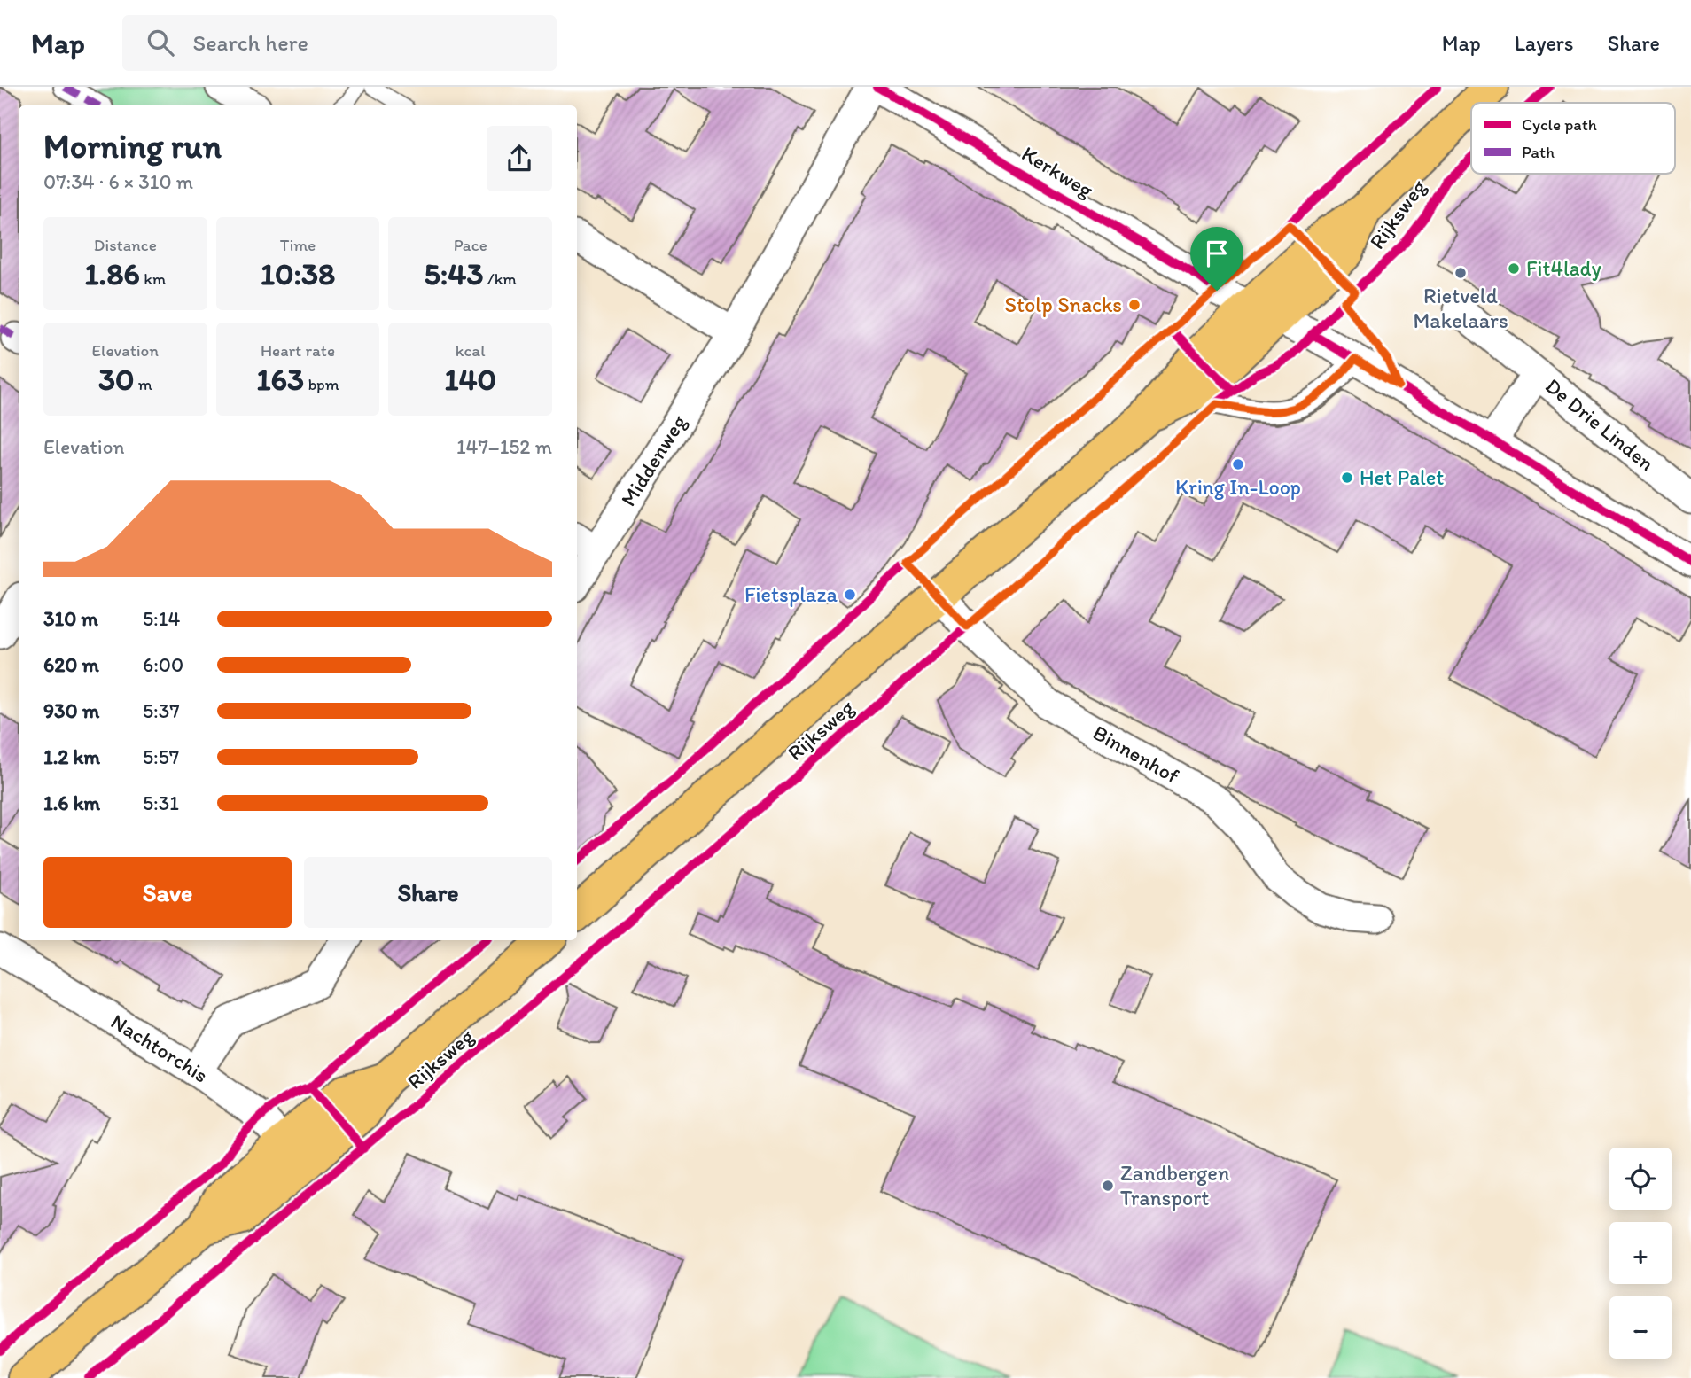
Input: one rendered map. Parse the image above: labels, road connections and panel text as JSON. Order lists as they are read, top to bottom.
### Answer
{
  "streets": {
    "main road": ["Rijksweg"],
    "street": [
      "Kerkweg",
      "De Drie Linden",
      "Middenweg",
      "Binnenhof",
      "Nachtorchis"
    ]
  },
  "crossings": [
    ["Kerkweg", "Rijksweg"],
    ["Kerkweg", "De Drie Linden"],
    ["Rijksweg", "Binnenhof"],
    ["Rijksweg", "Nachtorchis"]
  ],
  "places": [
    "Fit4lady",
    "Rietveld Makelaars",
    "Stolp Snacks",
    "Kring In-Loop",
    "Het Palet",
    "Fietsplaza",
    "Zandbergen Transport"
  ],
  "legend": ["Cycle path", "Path"],
  "page": {
    "header": "Map",
    "search": "Search here",
    "nav": ["Map", "Layers", "Share"],
    "heading": ["Morning run", "07:34 · 6 × 310 m"],
    "stats": [
      ["Distance", "1.86 km"],
      ["Time", "10:38"],
      ["Pace", "5:43 /km"],
      ["Elevation", "30 m"],
      ["Heart rate", "163 bpm"],
      ["kcal", "140"]
    ],
    "chart": ["Elevation", "147–152 m"],
    "list": [
      {
        "name": "310 m",
        "note": "5:14"
      },
      {
        "name": "620 m",
        "note": "6:00"
      },
      {
        "name": "930 m",
        "note": "5:37"
      },
      {
        "name": "1.2 km",
        "note": "5:57"
      },
      {
        "name": "1.6 km",
        "note": "5:31"
      }
    ],
    "buttons": ["Save", "Share"],
    "map_buttons": ["+", "−"]
  }
}
